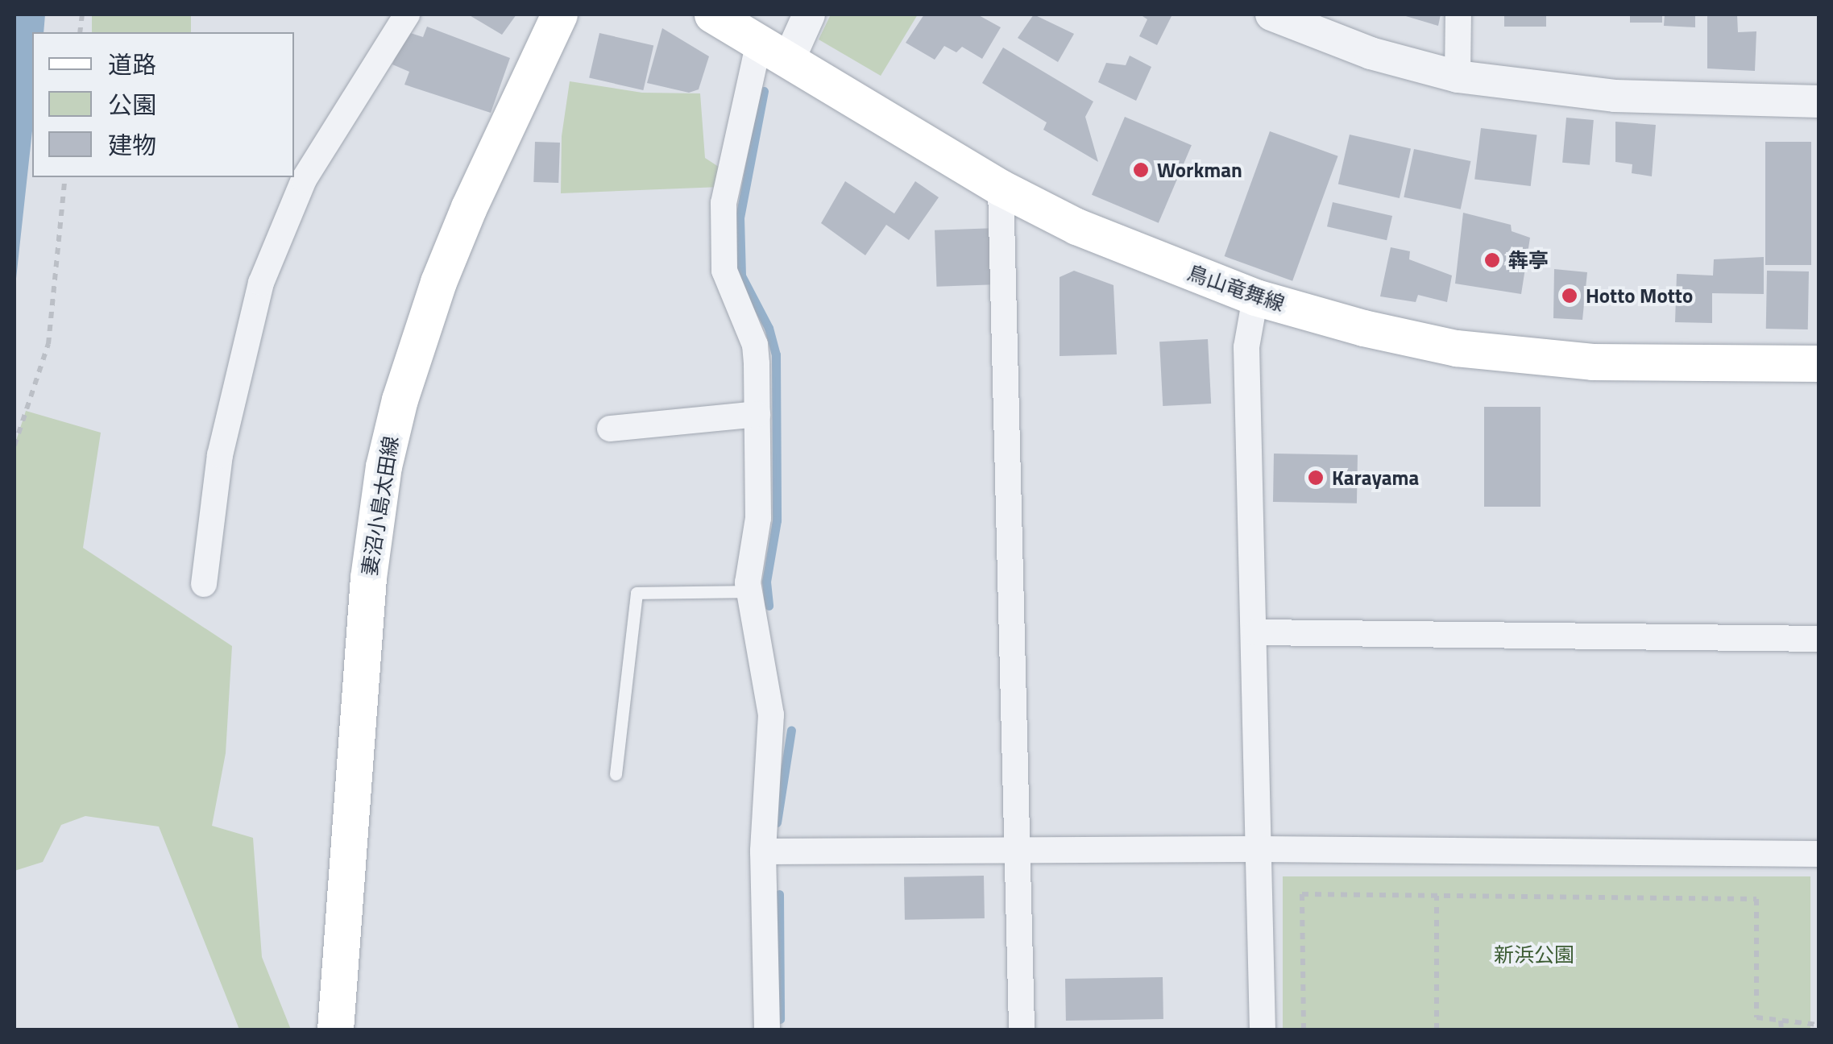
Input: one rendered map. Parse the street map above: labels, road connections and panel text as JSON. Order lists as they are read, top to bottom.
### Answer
{
  "streets": {
    "main road": ["鳥山竜舞線", "妻沼小島太田線"]
  },
  "parks": ["新浜公園"],
  "places": [
    "Workman",
    "犇亭",
    "Hotto Motto",
    "Karayama"
  ],
  "legend": ["道路", "公園", "建物"]
}
